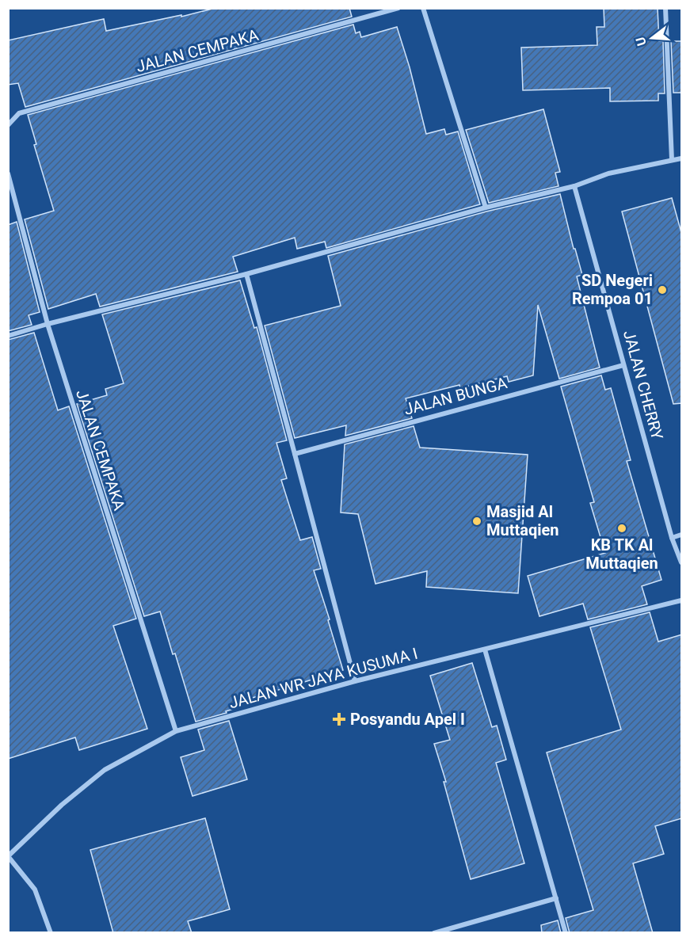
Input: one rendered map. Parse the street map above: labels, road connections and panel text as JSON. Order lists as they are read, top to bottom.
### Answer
{
  "streets": {
    "street": [
      "JALAN CEMPAKA",
      "JALAN CHERRY",
      "JALAN BUNGA",
      "JALAN WR JAYA KUSUMA I"
    ]
  },
  "crossings": [
    ["JALAN CEMPAKA", "JALAN WR JAYA KUSUMA I"],
    ["JALAN CHERRY", "JALAN BUNGA"]
  ],
  "places": {
    "other": ["SD Negeri Rempoa 01", "Masjid Al Muttaqien", "KB TK Al Muttaqien"],
    "health": ["Posyandu Apel I"]
  },
  "north": "left"
}
